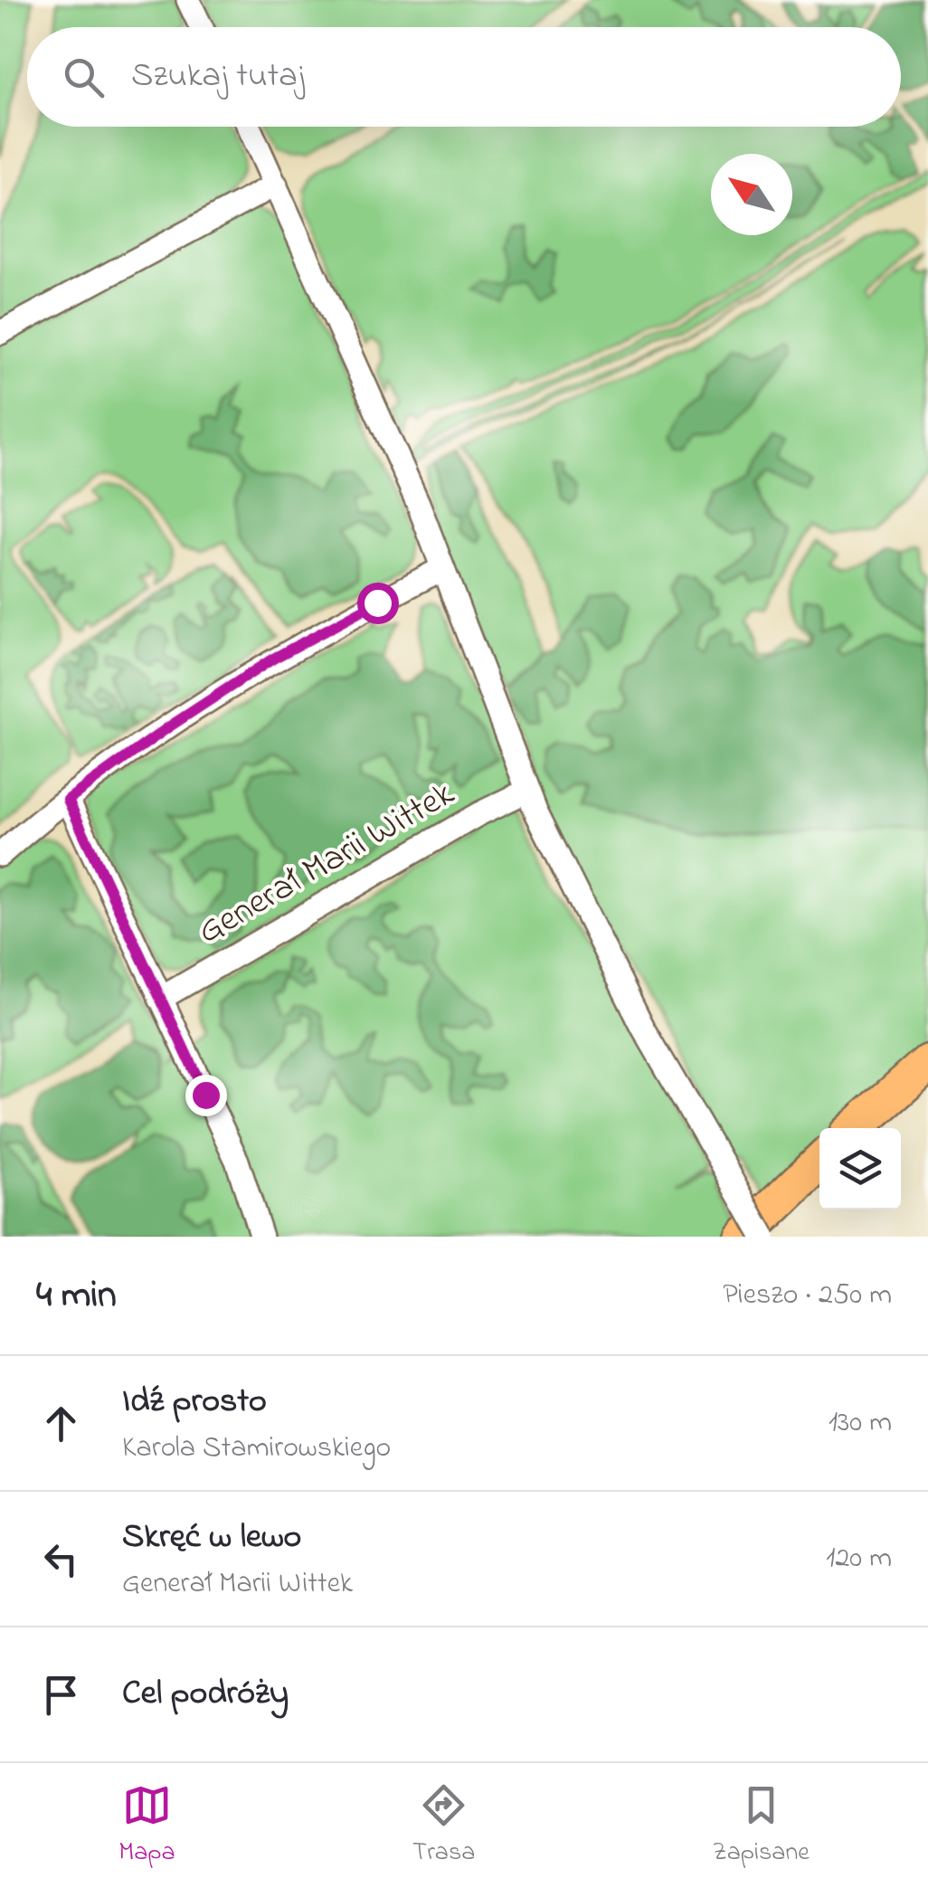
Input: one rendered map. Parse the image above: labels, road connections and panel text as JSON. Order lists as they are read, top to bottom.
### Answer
{
  "streets": {
    "street": ["Generał Marii Wittek"]
  },
  "north": "top left",
  "page": {
    "search": "Szukaj tutaj",
    "heading": ["4 min", "Pieszo · 250 m"],
    "list": [
      ["Idź prosto", "Karola Stamirowskiego", "130 m"],
      ["Skręć w lewo", "Generał Marii Wittek", "120 m"],
      "Cel podróży"
    ],
    "nav": ["Mapa", "Trasa", "Zapisane"]
  }
}
